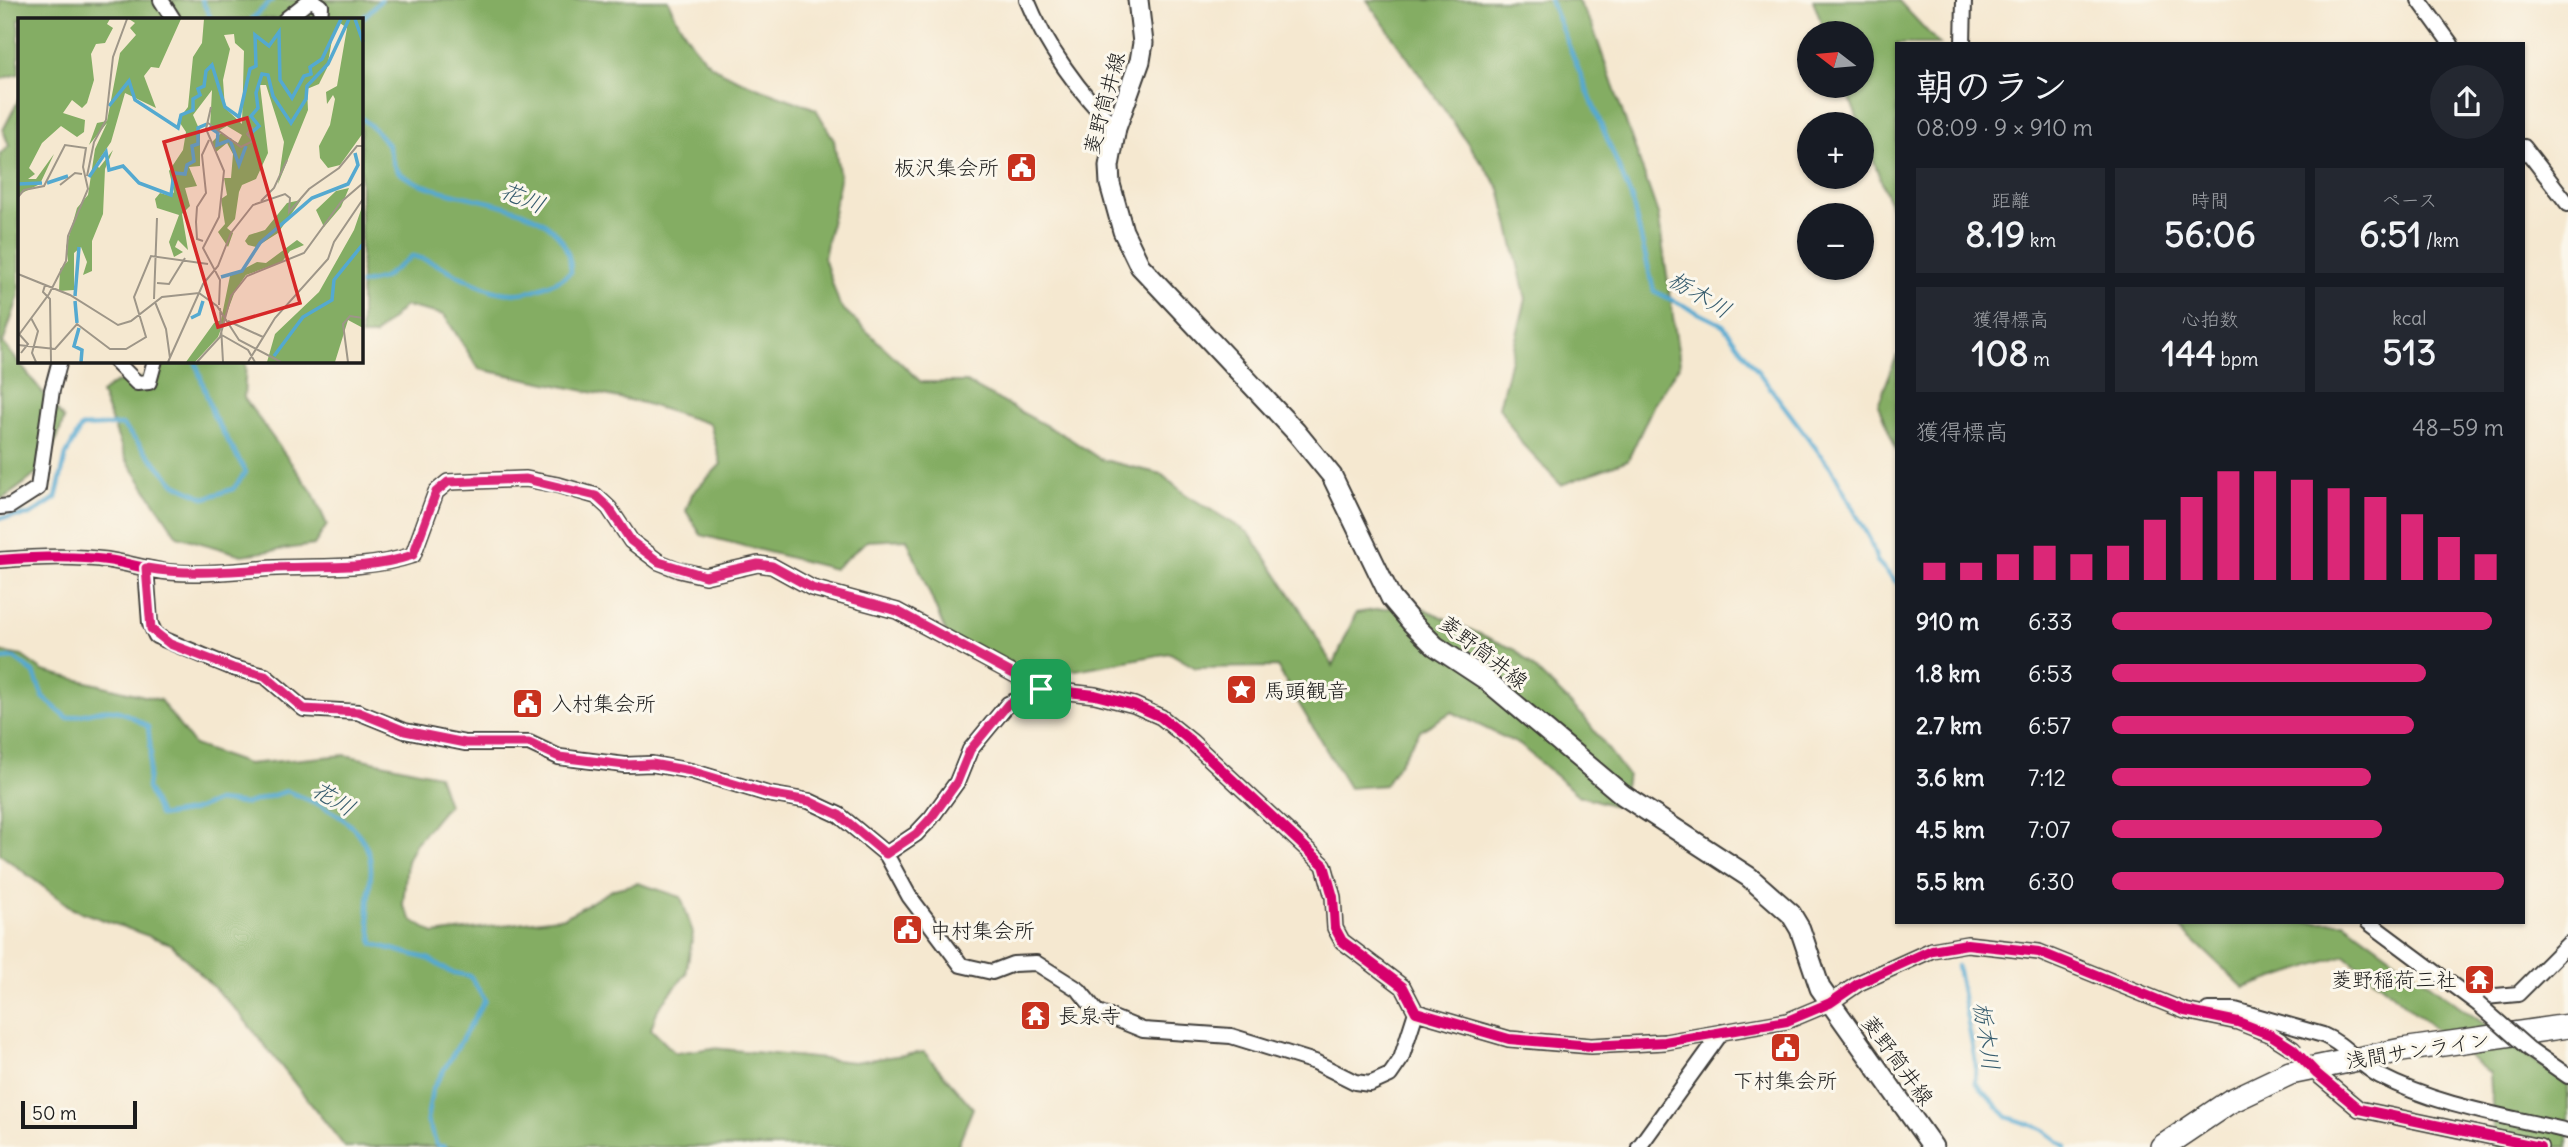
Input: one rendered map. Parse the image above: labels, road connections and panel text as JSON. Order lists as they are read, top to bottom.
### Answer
{
  "streets": {
    "main road": ["菱野筒井線", "浅間サンライン"]
  },
  "water": ["花川", "栃木川"],
  "places": {
    "public building": [
      "板沢集会所",
      "入村集会所",
      "中村集会所",
      "下村集会所"
    ],
    "place": ["馬頭観音"],
    "temple": ["菱野稲荷三社", "長泉寺"]
  },
  "scale_bar": "50 m",
  "north": "left",
  "page": {
    "map_buttons": ["+", "−"],
    "heading": ["朝のラン", "08:09 · 9 × 910 m"],
    "stats": [
      ["距離", "8.19 km"],
      ["時間", "56:06"],
      ["ペース", "6:51 /km"],
      ["獲得標高", "108 m"],
      ["心拍数", "144 bpm"],
      ["kcal", "513"]
    ],
    "chart": ["獲得標高", "48–59 m"],
    "list": [
      {
        "name": "910 m",
        "note": "6:33"
      },
      {
        "name": "1.8 km",
        "note": "6:53"
      },
      {
        "name": "2.7 km",
        "note": "6:57"
      },
      {
        "name": "3.6 km",
        "note": "7:12"
      },
      {
        "name": "4.5 km",
        "note": "7:07"
      },
      {
        "name": "5.5 km",
        "note": "6:30"
      }
    ],
    "scale": "50 m"
  }
}
